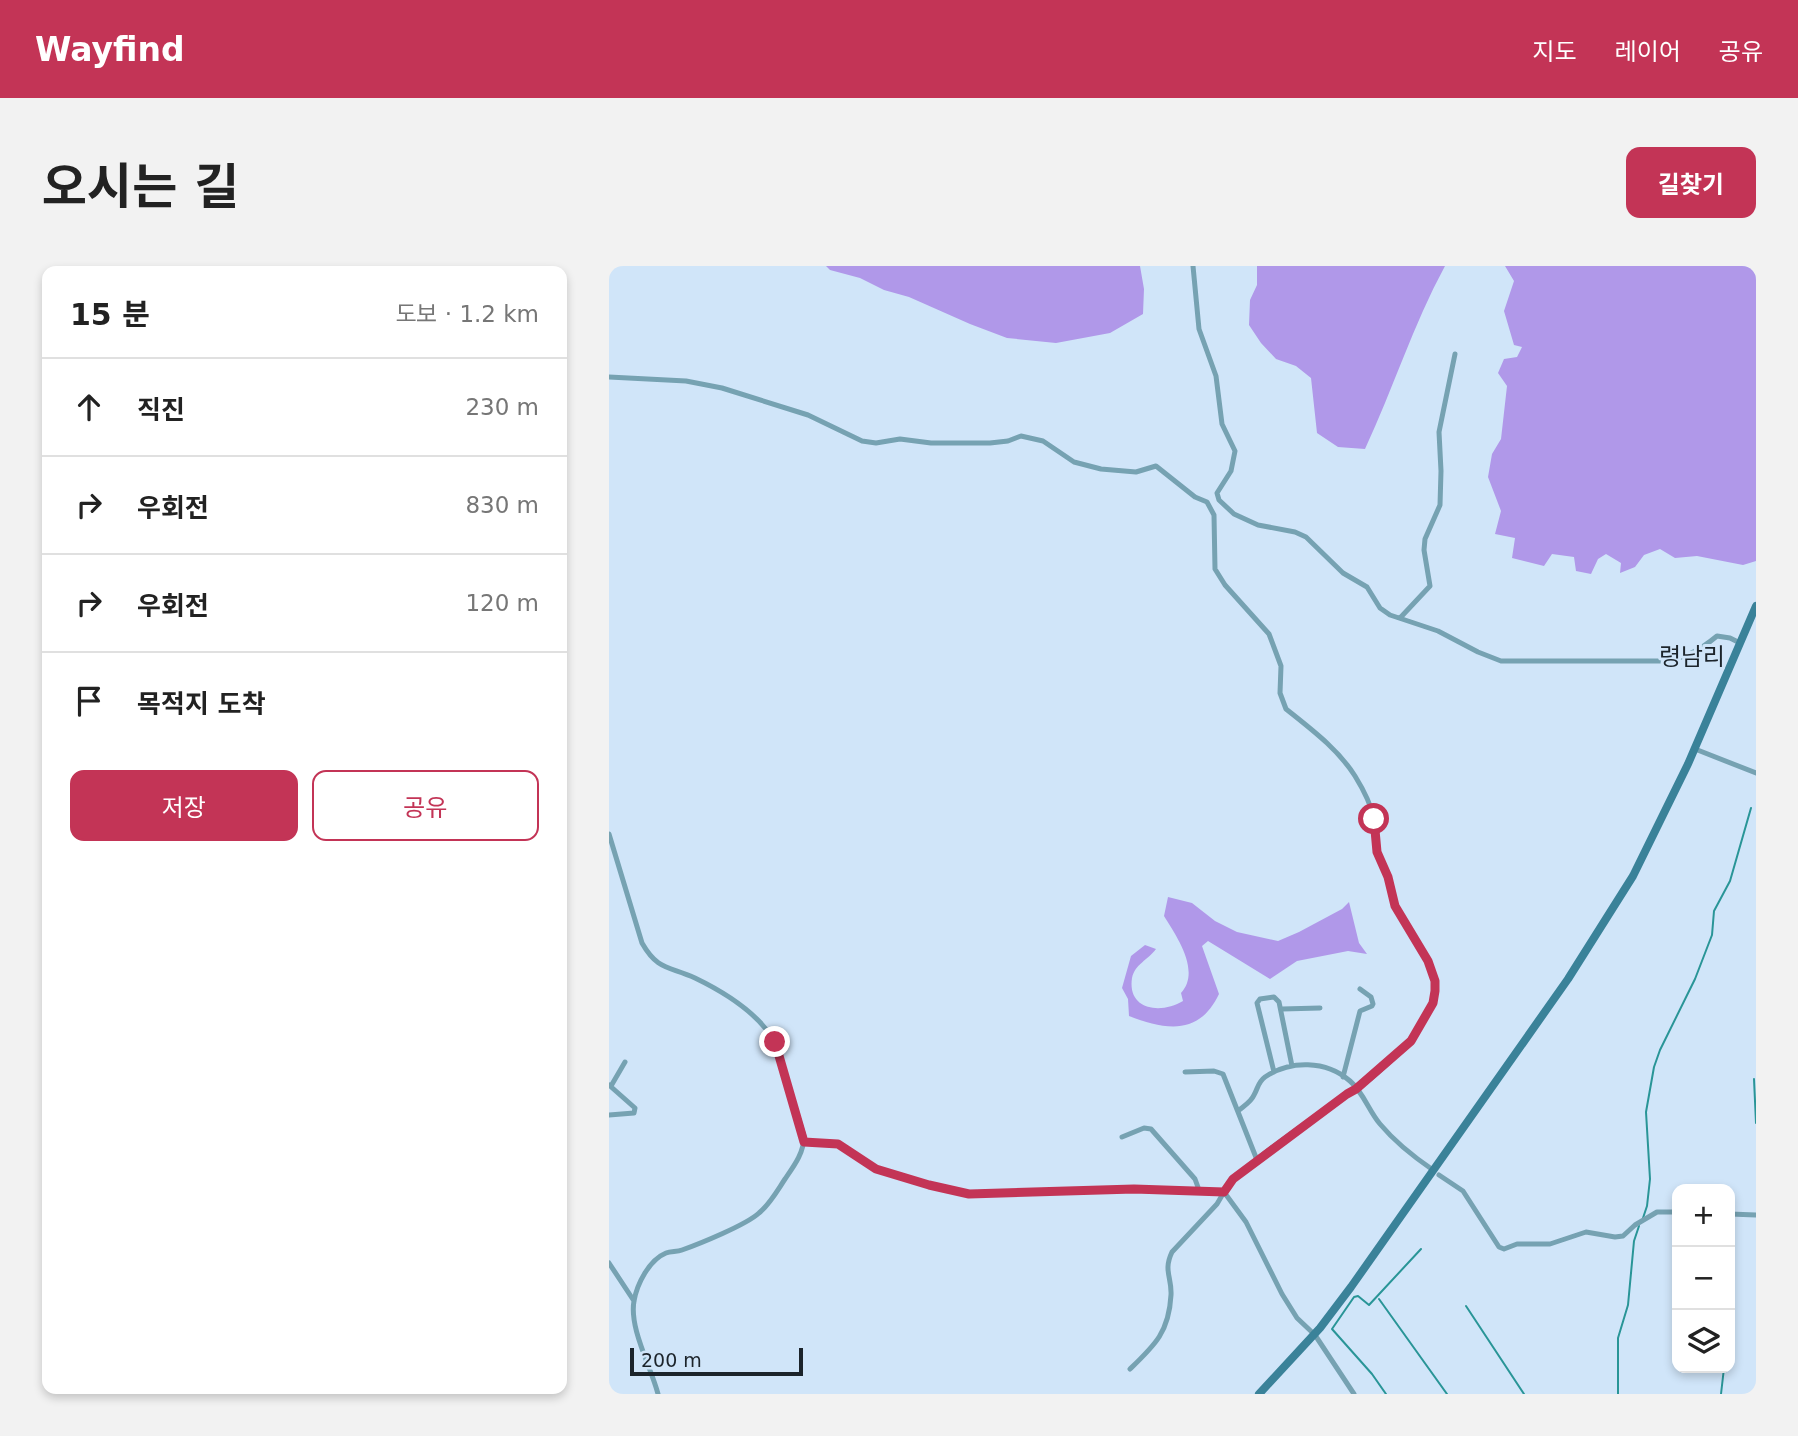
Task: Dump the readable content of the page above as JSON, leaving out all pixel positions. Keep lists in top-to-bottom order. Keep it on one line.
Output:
{"districts":["령남리"],"scale_bar":"200 m","page":{"header":"Wayfind","nav":["지도","레이어","공유"],"title":"오시는 길","buttons":["길찾기",["저장","공유"]],"heading":["15 분","도보 · 1.2 km"],"list":[["직진","230 m"],["우회전","830 m"],["우회전","120 m"],"목적지 도착"],"map_buttons":["+","−"],"scale":"200 m"}}
